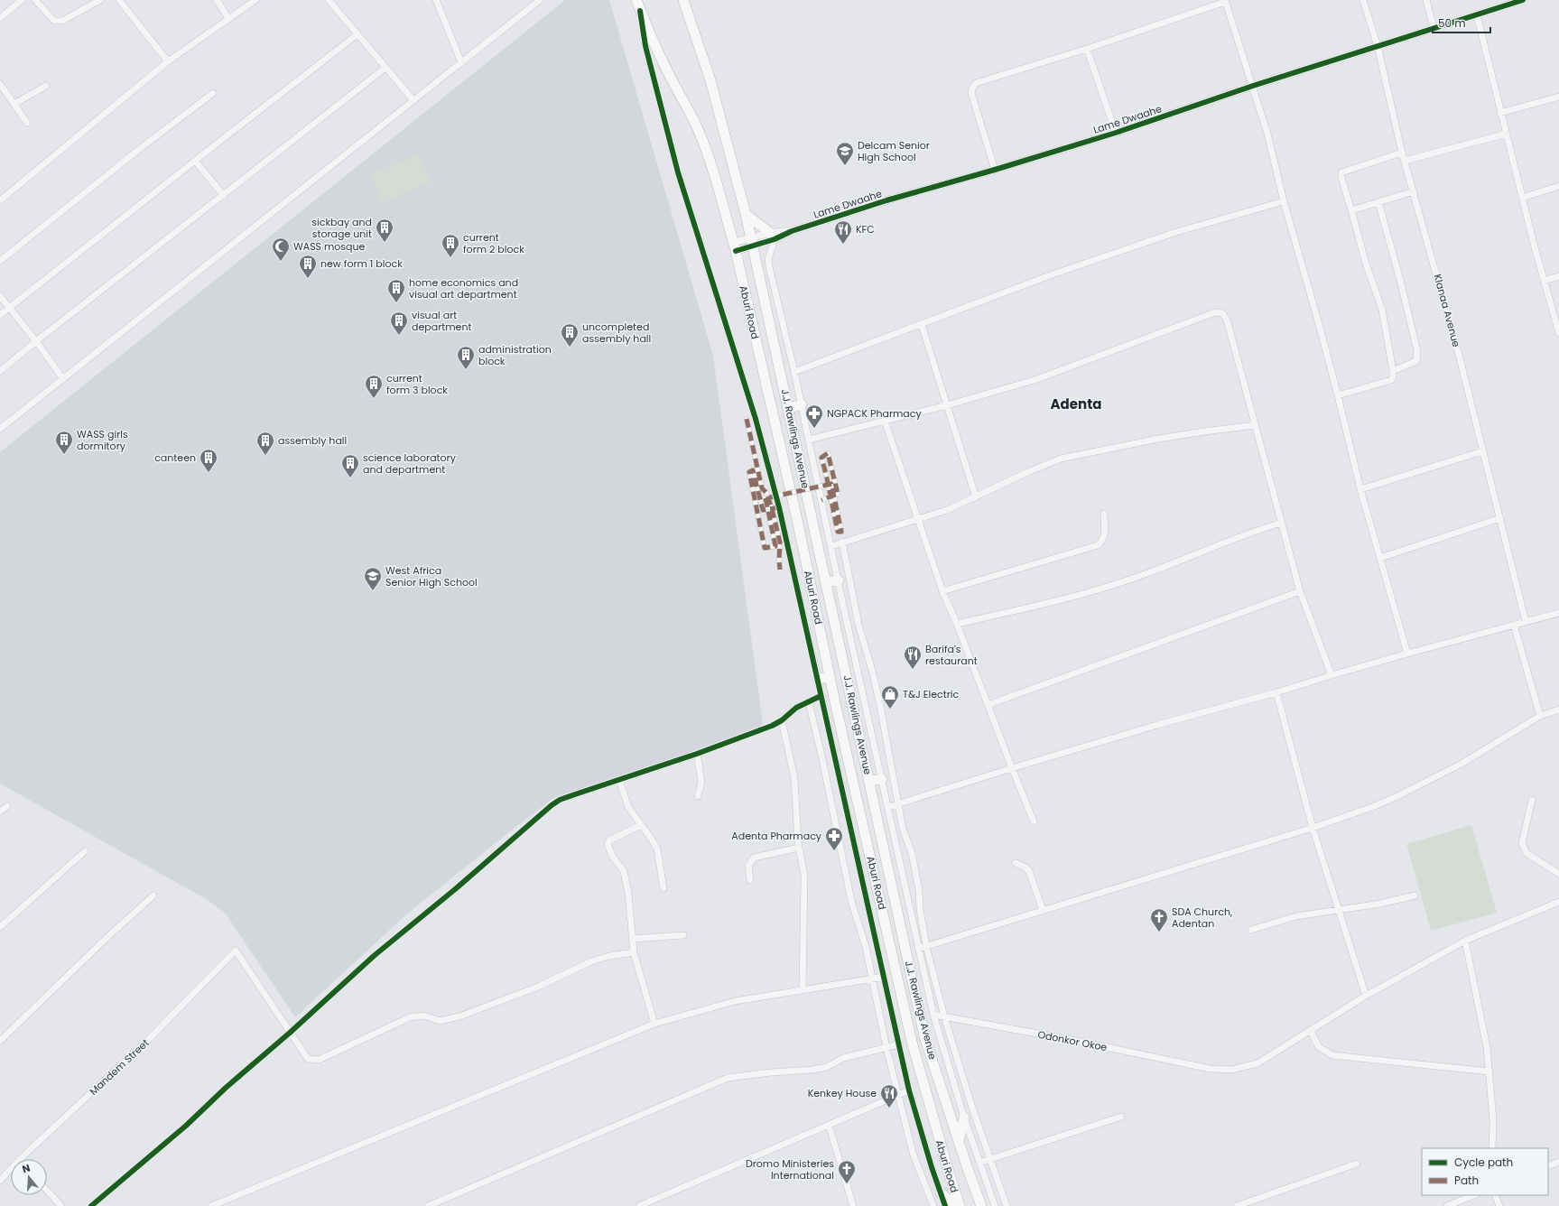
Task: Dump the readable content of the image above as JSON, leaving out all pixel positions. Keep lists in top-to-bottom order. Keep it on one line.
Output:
{"streets":{"highway":["Aburi Road","J.J. Rawlings Avenue"],"street":["Lame Dwaahe","Klanaa Avenue","Odonkor Okoe","Mandem Street"]},"crossings":[["Lame Dwaahe","Klanaa Avenue"],["Lame Dwaahe","Aburi Road"],["Lame Dwaahe","J.J. Rawlings Avenue"]],"districts":["Adenta"],"places":{"school or university":["Delcam Senior High School","West Africa Senior High School"],"building":["sickbay and storage unit","current form 2 block","new form 1 block","home economics and visual art department","visual art department","uncompleted assembly hall","administration block","current form 3 block","WASS girls dormitory","assembly hall","canteen","science laboratory and department"],"restaurant":["KFC","Barifa's restaurant","Kenkey House"],"mosque":["WASS mosque"],"pharmacy":["NGPACK Pharmacy","Adenta Pharmacy"],"shop":["T&J Electric"],"church":["SDA Church, Adentan","Dromo Ministeries International"]},"legend":["Cycle path","Path"],"scale_bar":"50 m","north":"top"}
